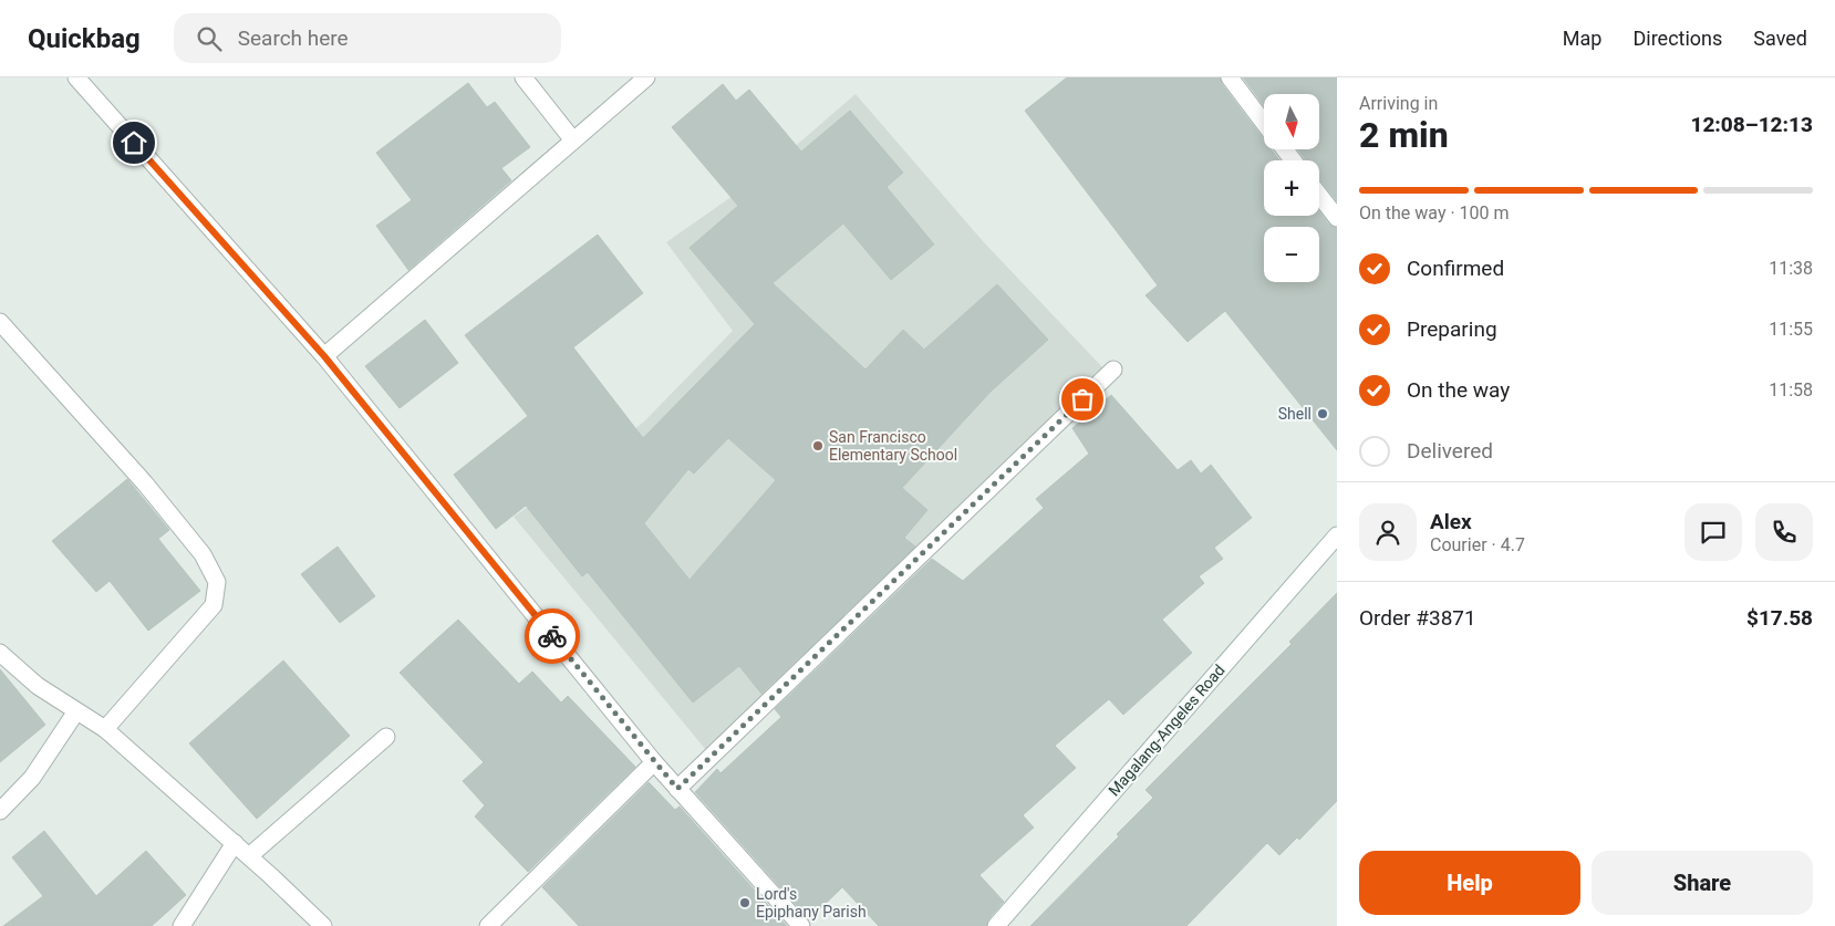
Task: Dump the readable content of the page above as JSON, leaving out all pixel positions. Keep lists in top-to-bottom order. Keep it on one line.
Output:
{"streets":{"street":["Magalang-Angeles Road"]},"places":["Shell","San Francisco Elementary School","Lord's Epiphany Parish"],"north":"bottom","page":{"header":"Quickbag","search":"Search here","nav":["Map","Directions","Saved"],"heading":["2 min","Arriving in","12:08–12:13"],"panel":["Alex","Courier · 4.7","Order #3871","$17.58"],"map_buttons":["+","−"],"bar":"On the way · 100 m","list":[["Confirmed","11:38"],["Preparing","11:55"],["On the way","11:58"],"Delivered"],"buttons":["Help","Share"]}}
